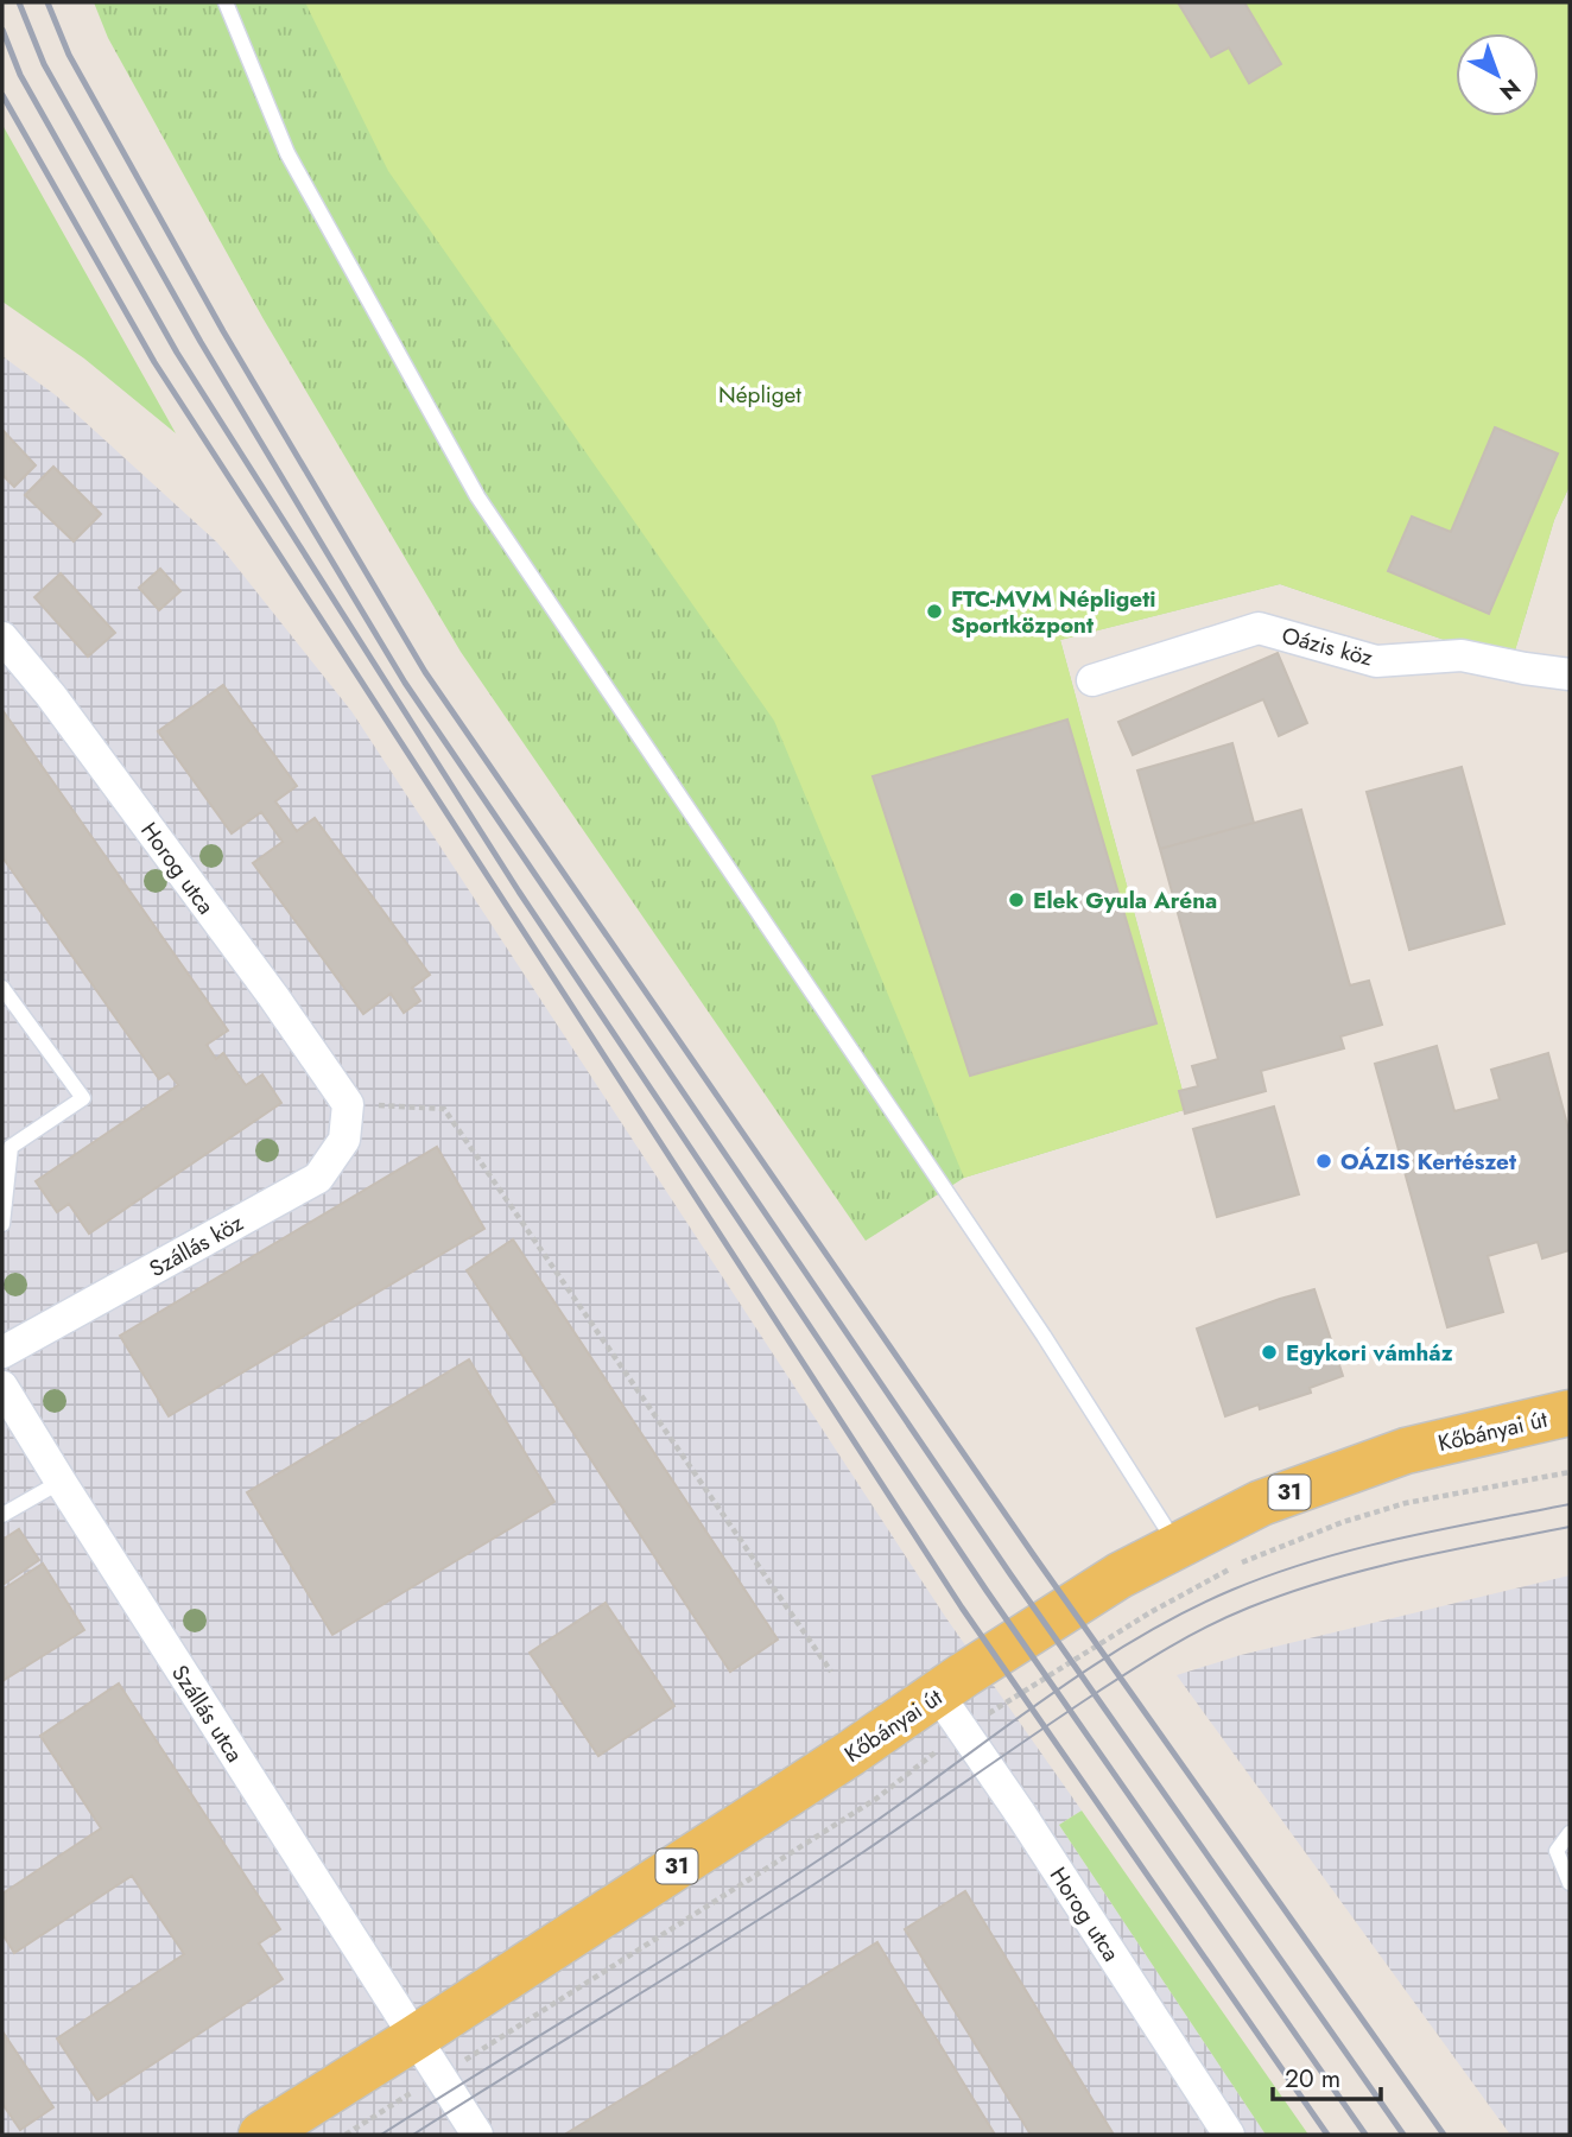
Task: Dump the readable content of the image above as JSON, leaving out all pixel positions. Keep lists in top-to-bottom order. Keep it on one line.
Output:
{"streets":{"main road":["Kőbányai út","31"],"street":["Oázis köz","Horog utca","Szállás köz","Szállás utca"]},"crossings":[["Horog utca","Szállás köz"],["Horog utca","Kőbányai út"],["Kőbányai út","Szállás utca"]],"parks":["Népliget"],"places":["FTC-MVM Népligeti Sportközpont","Elek Gyula Aréna","OÁZIS Kertészet","Egykori vámház"],"scale_bar":"20 m","north":"bottom right"}
